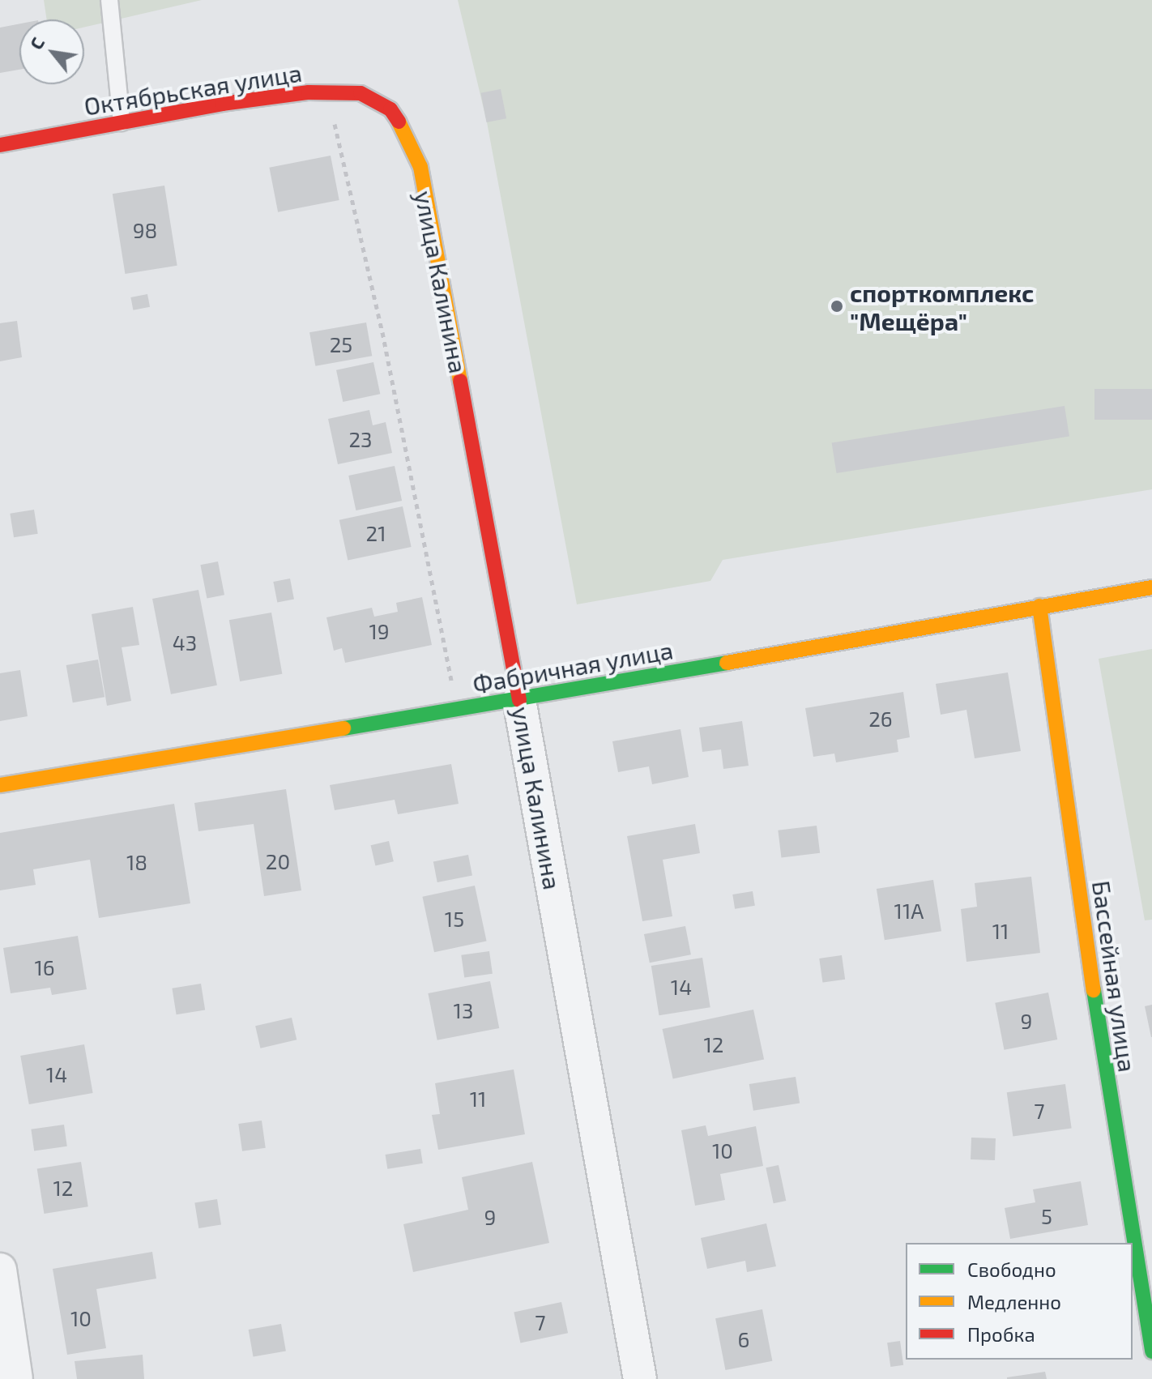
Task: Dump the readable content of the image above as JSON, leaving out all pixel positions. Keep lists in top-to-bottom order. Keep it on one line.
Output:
{"streets":{"street":["Октябрьская улица","улица Калинина","Фабричная улица","Бассейная улица"]},"crossings":[["Октябрьская улица","улица Калинина"],["улица Калинина","Фабричная улица"],["Фабричная улица","Бассейная улица"]],"places":["спорткомплекс \"Мещёра\""],"house_numbers":["98","25","23","21","19","43","26","20","18","11А","15","11","16","14","13","9","12","14","11","7","10","12","5","9","10","7","6"],"legend":["Свободно","Медленно","Пробка"],"north":"top left"}
